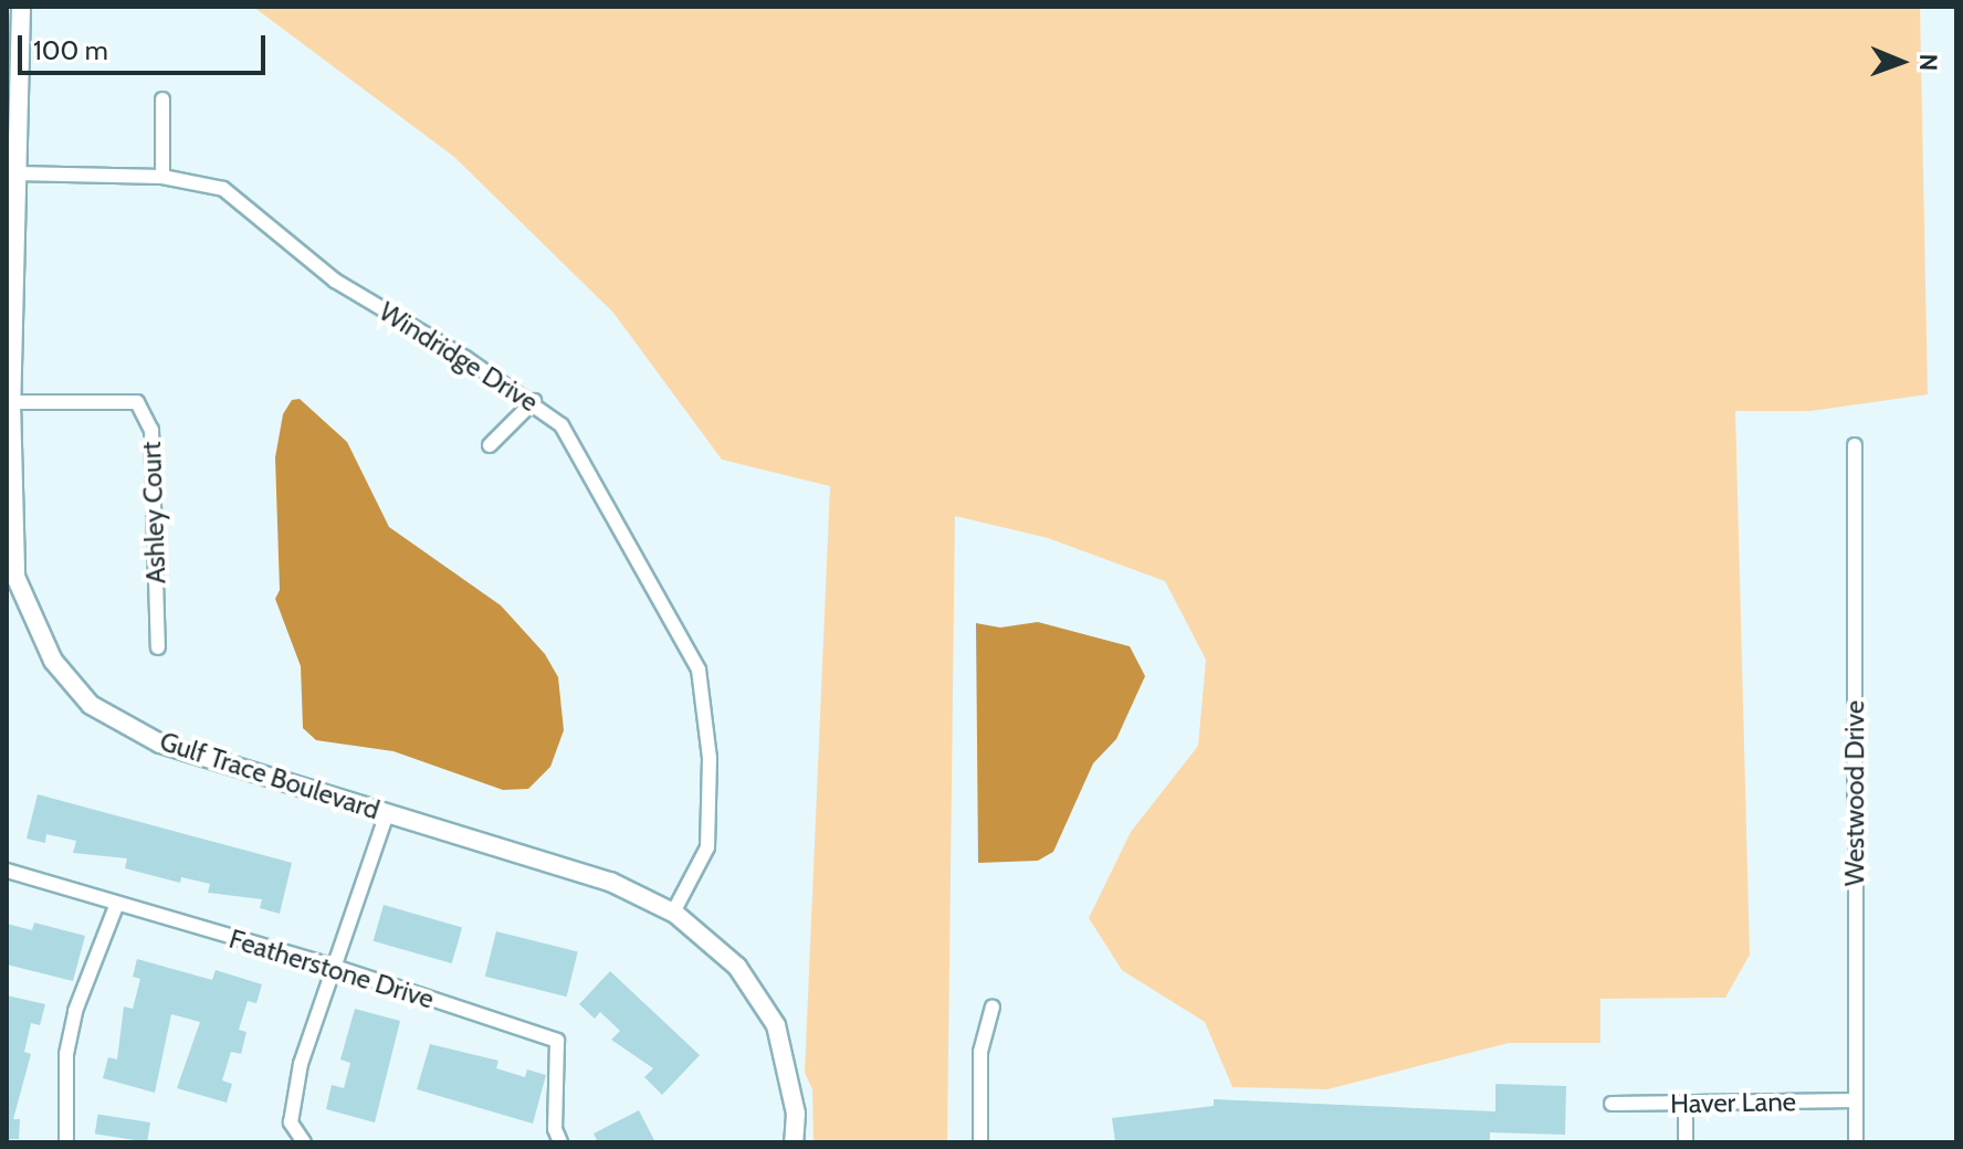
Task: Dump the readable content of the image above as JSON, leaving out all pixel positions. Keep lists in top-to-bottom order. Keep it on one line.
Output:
{"streets":{"street":["Windridge Drive","Ashley Court","Gulf Trace Boulevard","Westwood Drive","Featherstone Drive","Haver Lane"]},"crossings":[["Windridge Drive","Gulf Trace Boulevard"],["Ashley Court","Gulf Trace Boulevard"],["Westwood Drive","Haver Lane"]],"scale_bar":"100 m","north":"right"}
